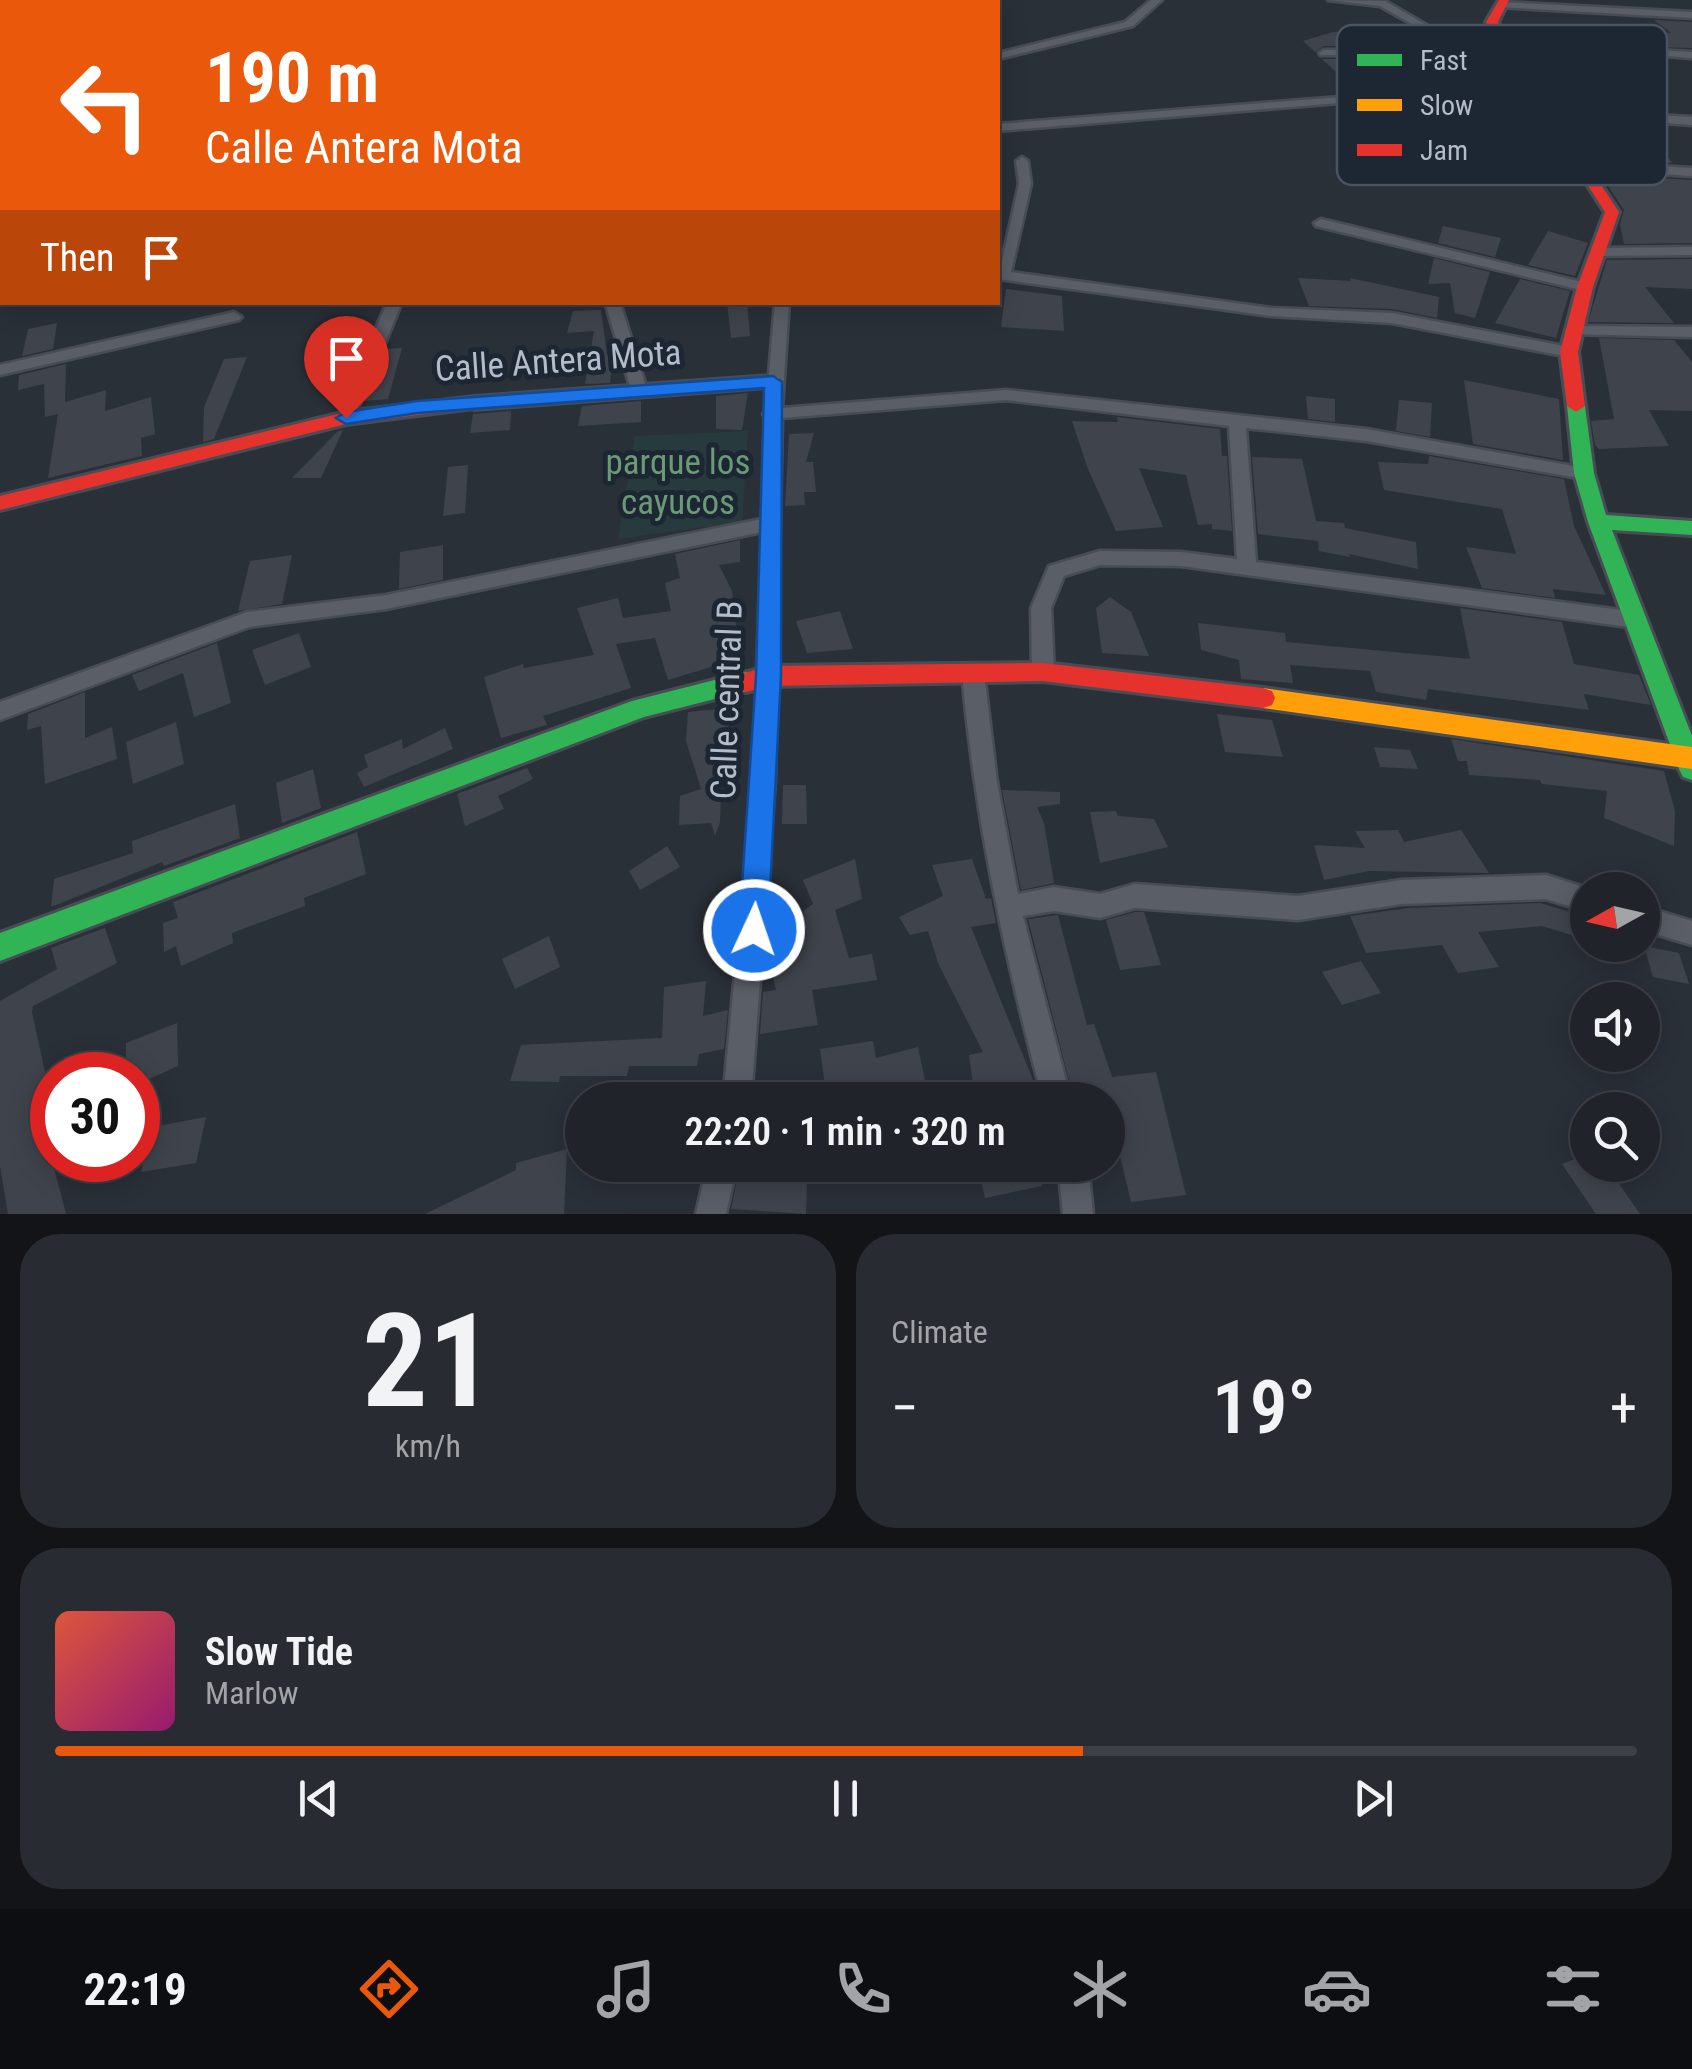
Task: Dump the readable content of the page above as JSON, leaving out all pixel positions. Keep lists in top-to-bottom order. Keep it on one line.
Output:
{"streets":{"street":["Calle Antera Mota","Calle central B"]},"crossings":[["Calle Antera Mota","Calle central B"]],"parks":["parque los cayucos"],"legend":["Fast","Slow","Jam"],"north":"left","page":{"turn":["190 m","Calle Antera Mota"],"then":"Then","limit":"30","trip":"22:20 · 1 min · 320 m","tile":[["21","km/h"],"Climate"],"heat":["−","19°","+"],"song":["Slow Tide","Marlow"],"tabs":"22:19"}}
